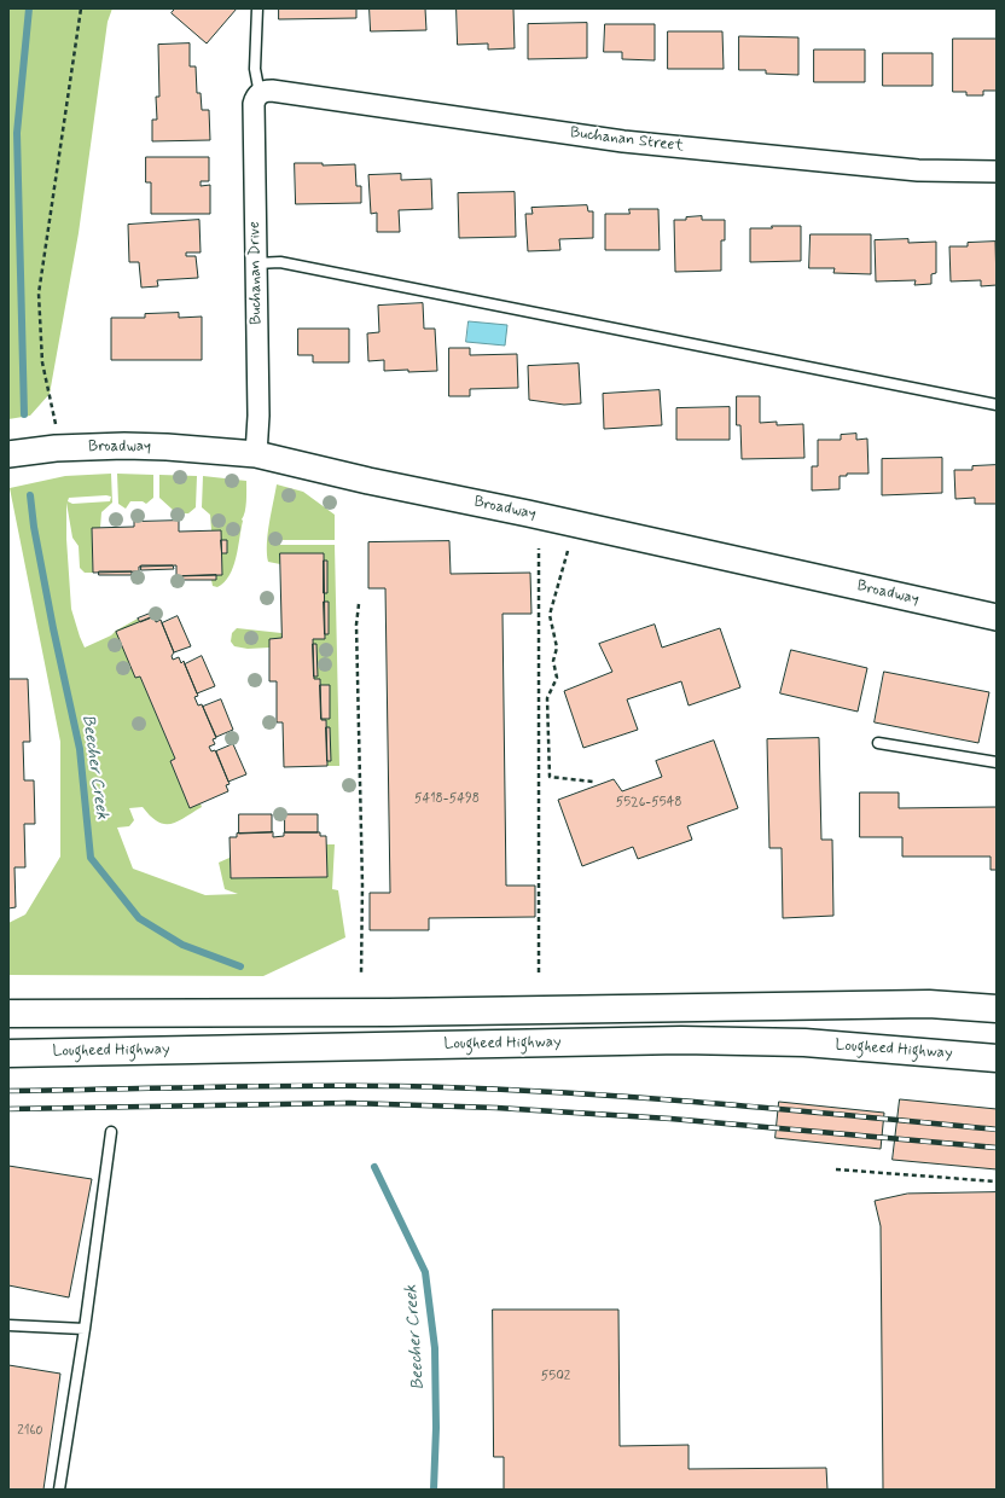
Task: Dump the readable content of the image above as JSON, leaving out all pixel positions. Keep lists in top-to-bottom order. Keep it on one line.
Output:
{"streets":{"main road":["Lougheed Highway"],"street":["Buchanan Street","Buchanan Drive","Broadway"]},"crossings":[["Buchanan Street","Buchanan Drive"],["Buchanan Drive","Broadway"]],"water":["Beecher Creek"],"house_numbers":["5418-5498","5526-5548","5502","2160"]}
